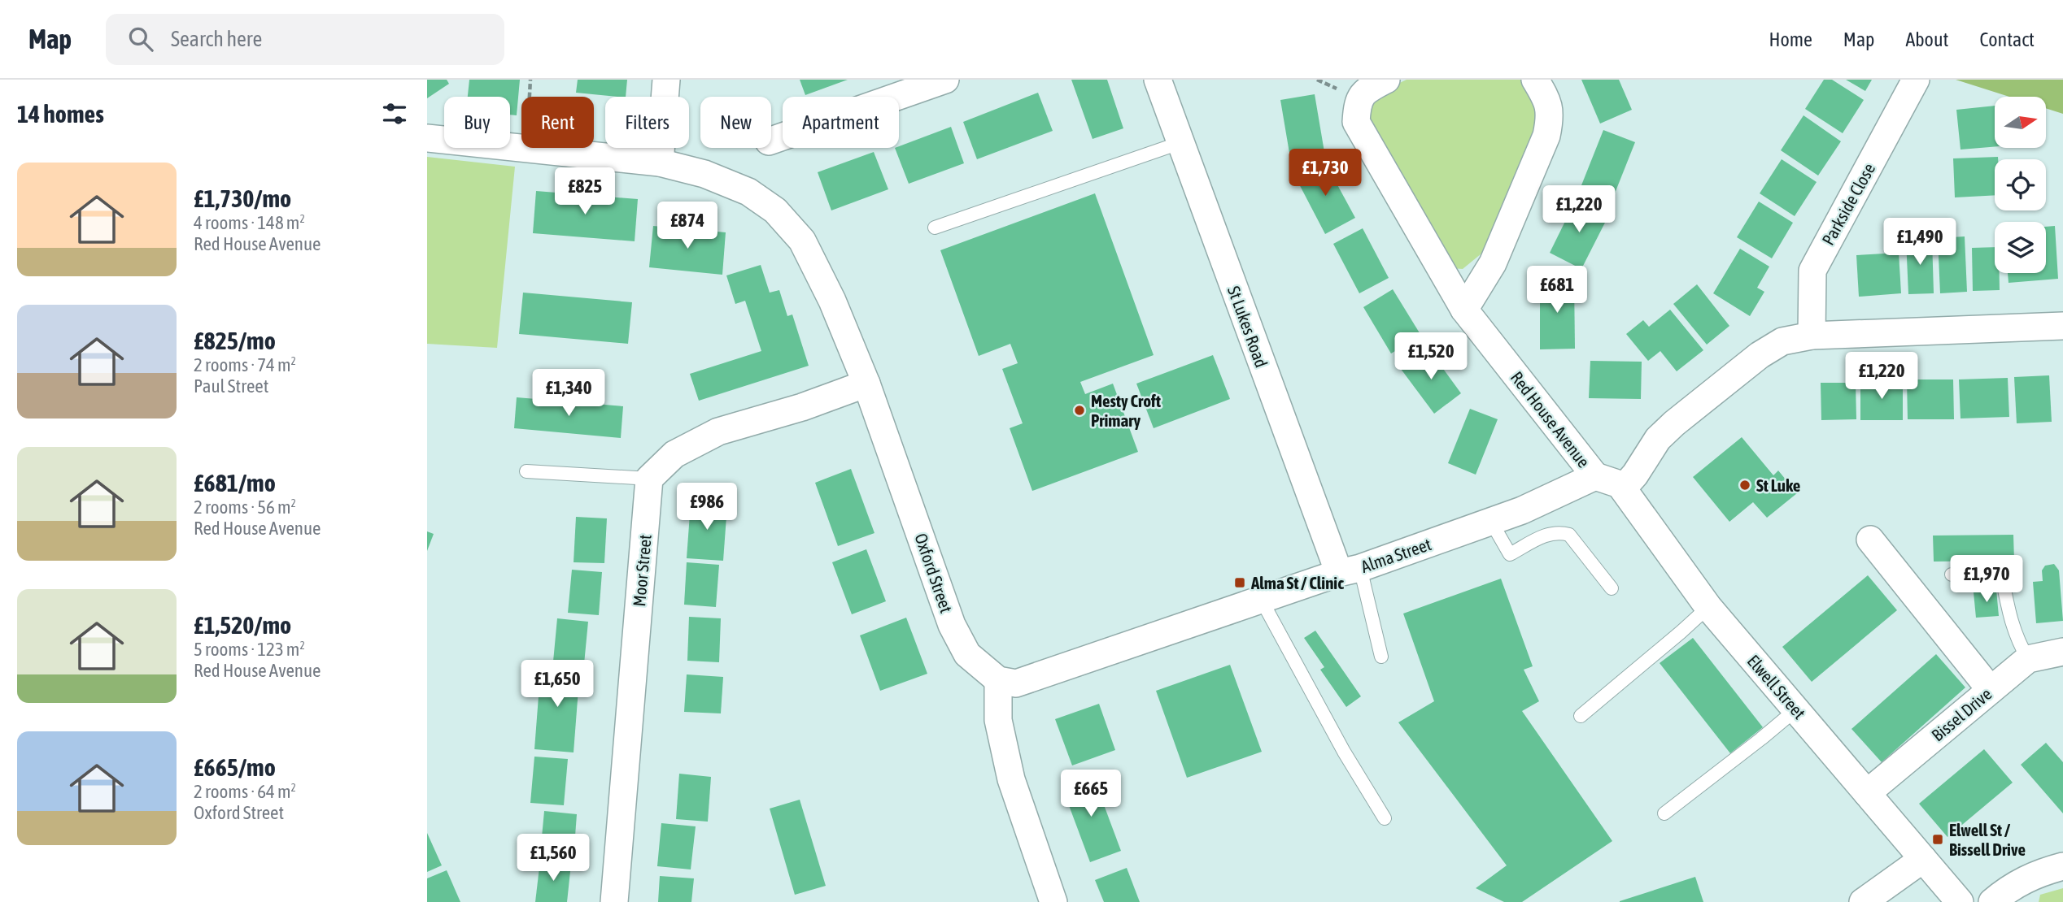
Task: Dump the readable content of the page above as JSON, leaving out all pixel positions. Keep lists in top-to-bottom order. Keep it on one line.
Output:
{"streets":{"street":["Parkside Close","St Lukes Road","Red House Avenue","Alma Street","Moor Street","Oxford Street","Elwell Street","Bissel Drive"]},"crossings":[["St Lukes Road","Alma Street"],["Red House Avenue","Alma Street"],["Red House Avenue","Elwell Street"],["Alma Street","Oxford Street"],["Alma Street","Elwell Street"],["Elwell Street","Bissel Drive"]],"places":{"other":["Mesty Croft Primary","St Luke"],"transit":["Alma St / Clinic","Elwell St / Bissell Drive"]},"north":"right","page":{"header":"Map","search":"Search here","nav":["Home","Map","About","Contact"],"heading":"14 homes","chip":["Buy","Rent","Filters","New","Apartment"],"list":[{"name":"£1,730/mo","note":"4 rooms · 148 m² · Red House Avenue"},{"name":"£825/mo","note":"2 rooms · 74 m² · Paul Street"},{"name":"£681/mo","note":"2 rooms · 56 m² · Red House Avenue"},{"name":"£1,520/mo","note":"5 rooms · 123 m² · Red House Avenue"},{"name":"£665/mo","note":"2 rooms · 64 m² · Oxford Street"}],"price":["£1,730","£825","£1,220","£874","£1,490","£681","£1,520","£1,220","£1,340","£986","£1,970","£1,650","£665","£1,560"]}}
